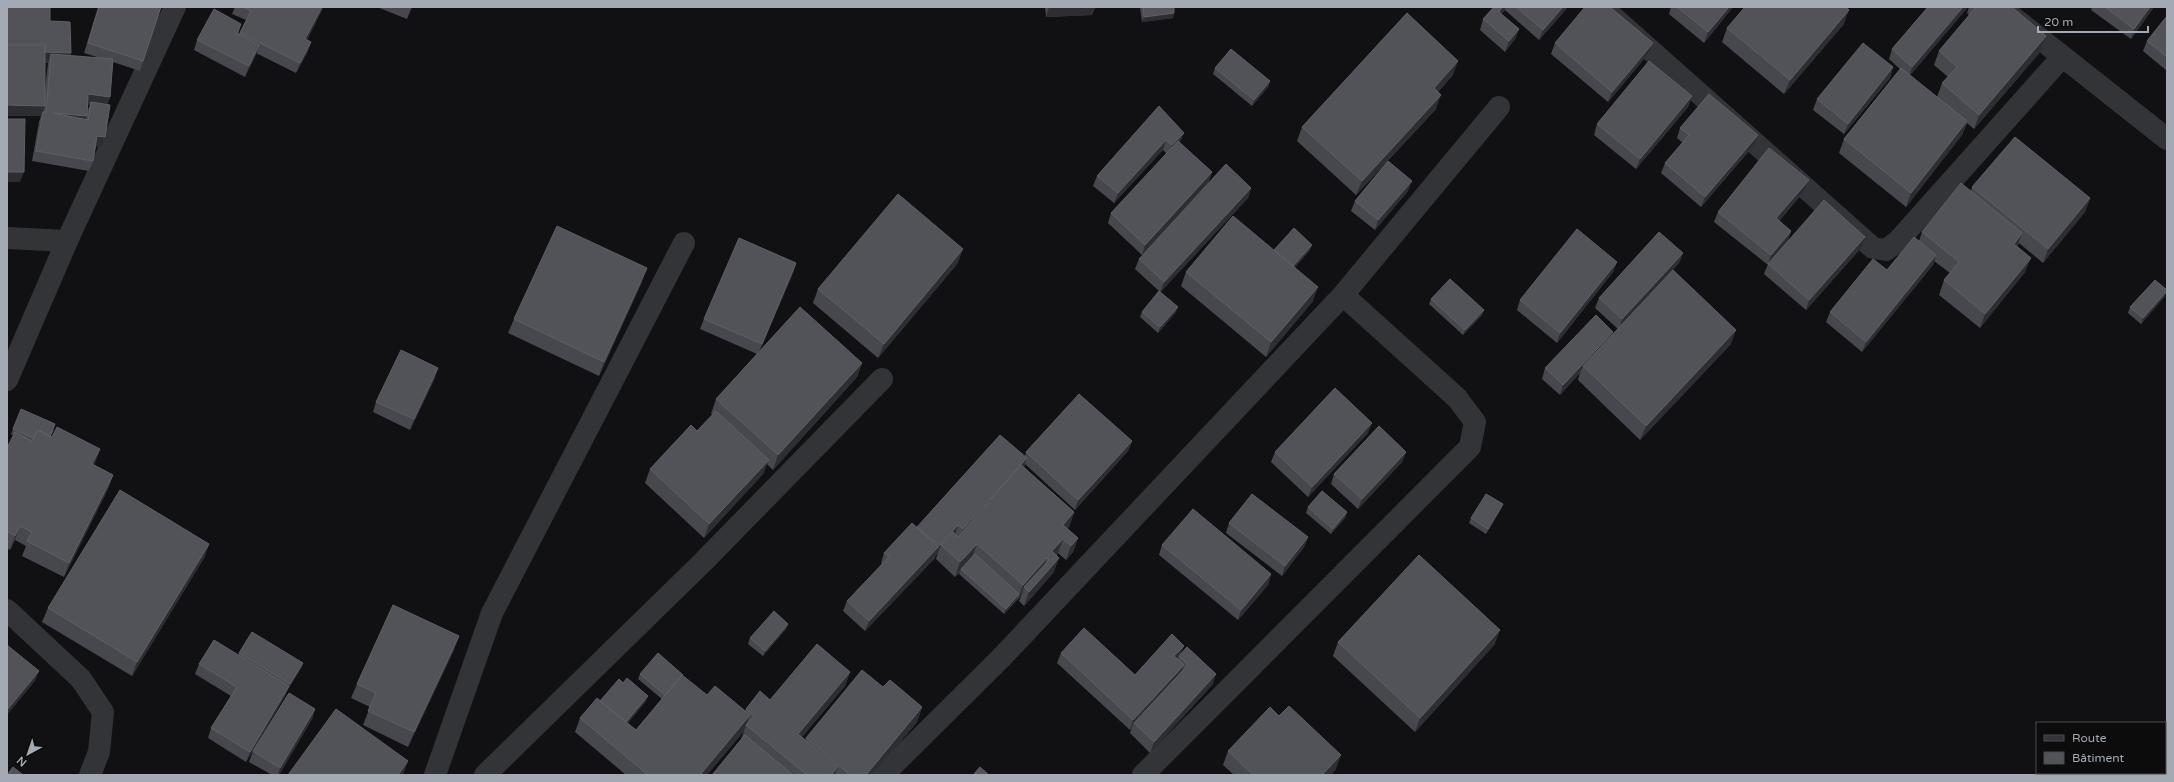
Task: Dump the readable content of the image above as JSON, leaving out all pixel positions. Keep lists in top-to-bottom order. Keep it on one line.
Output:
{"legend":["Route","Bâtiment"],"scale_bar":"20 m","north":"bottom left"}
